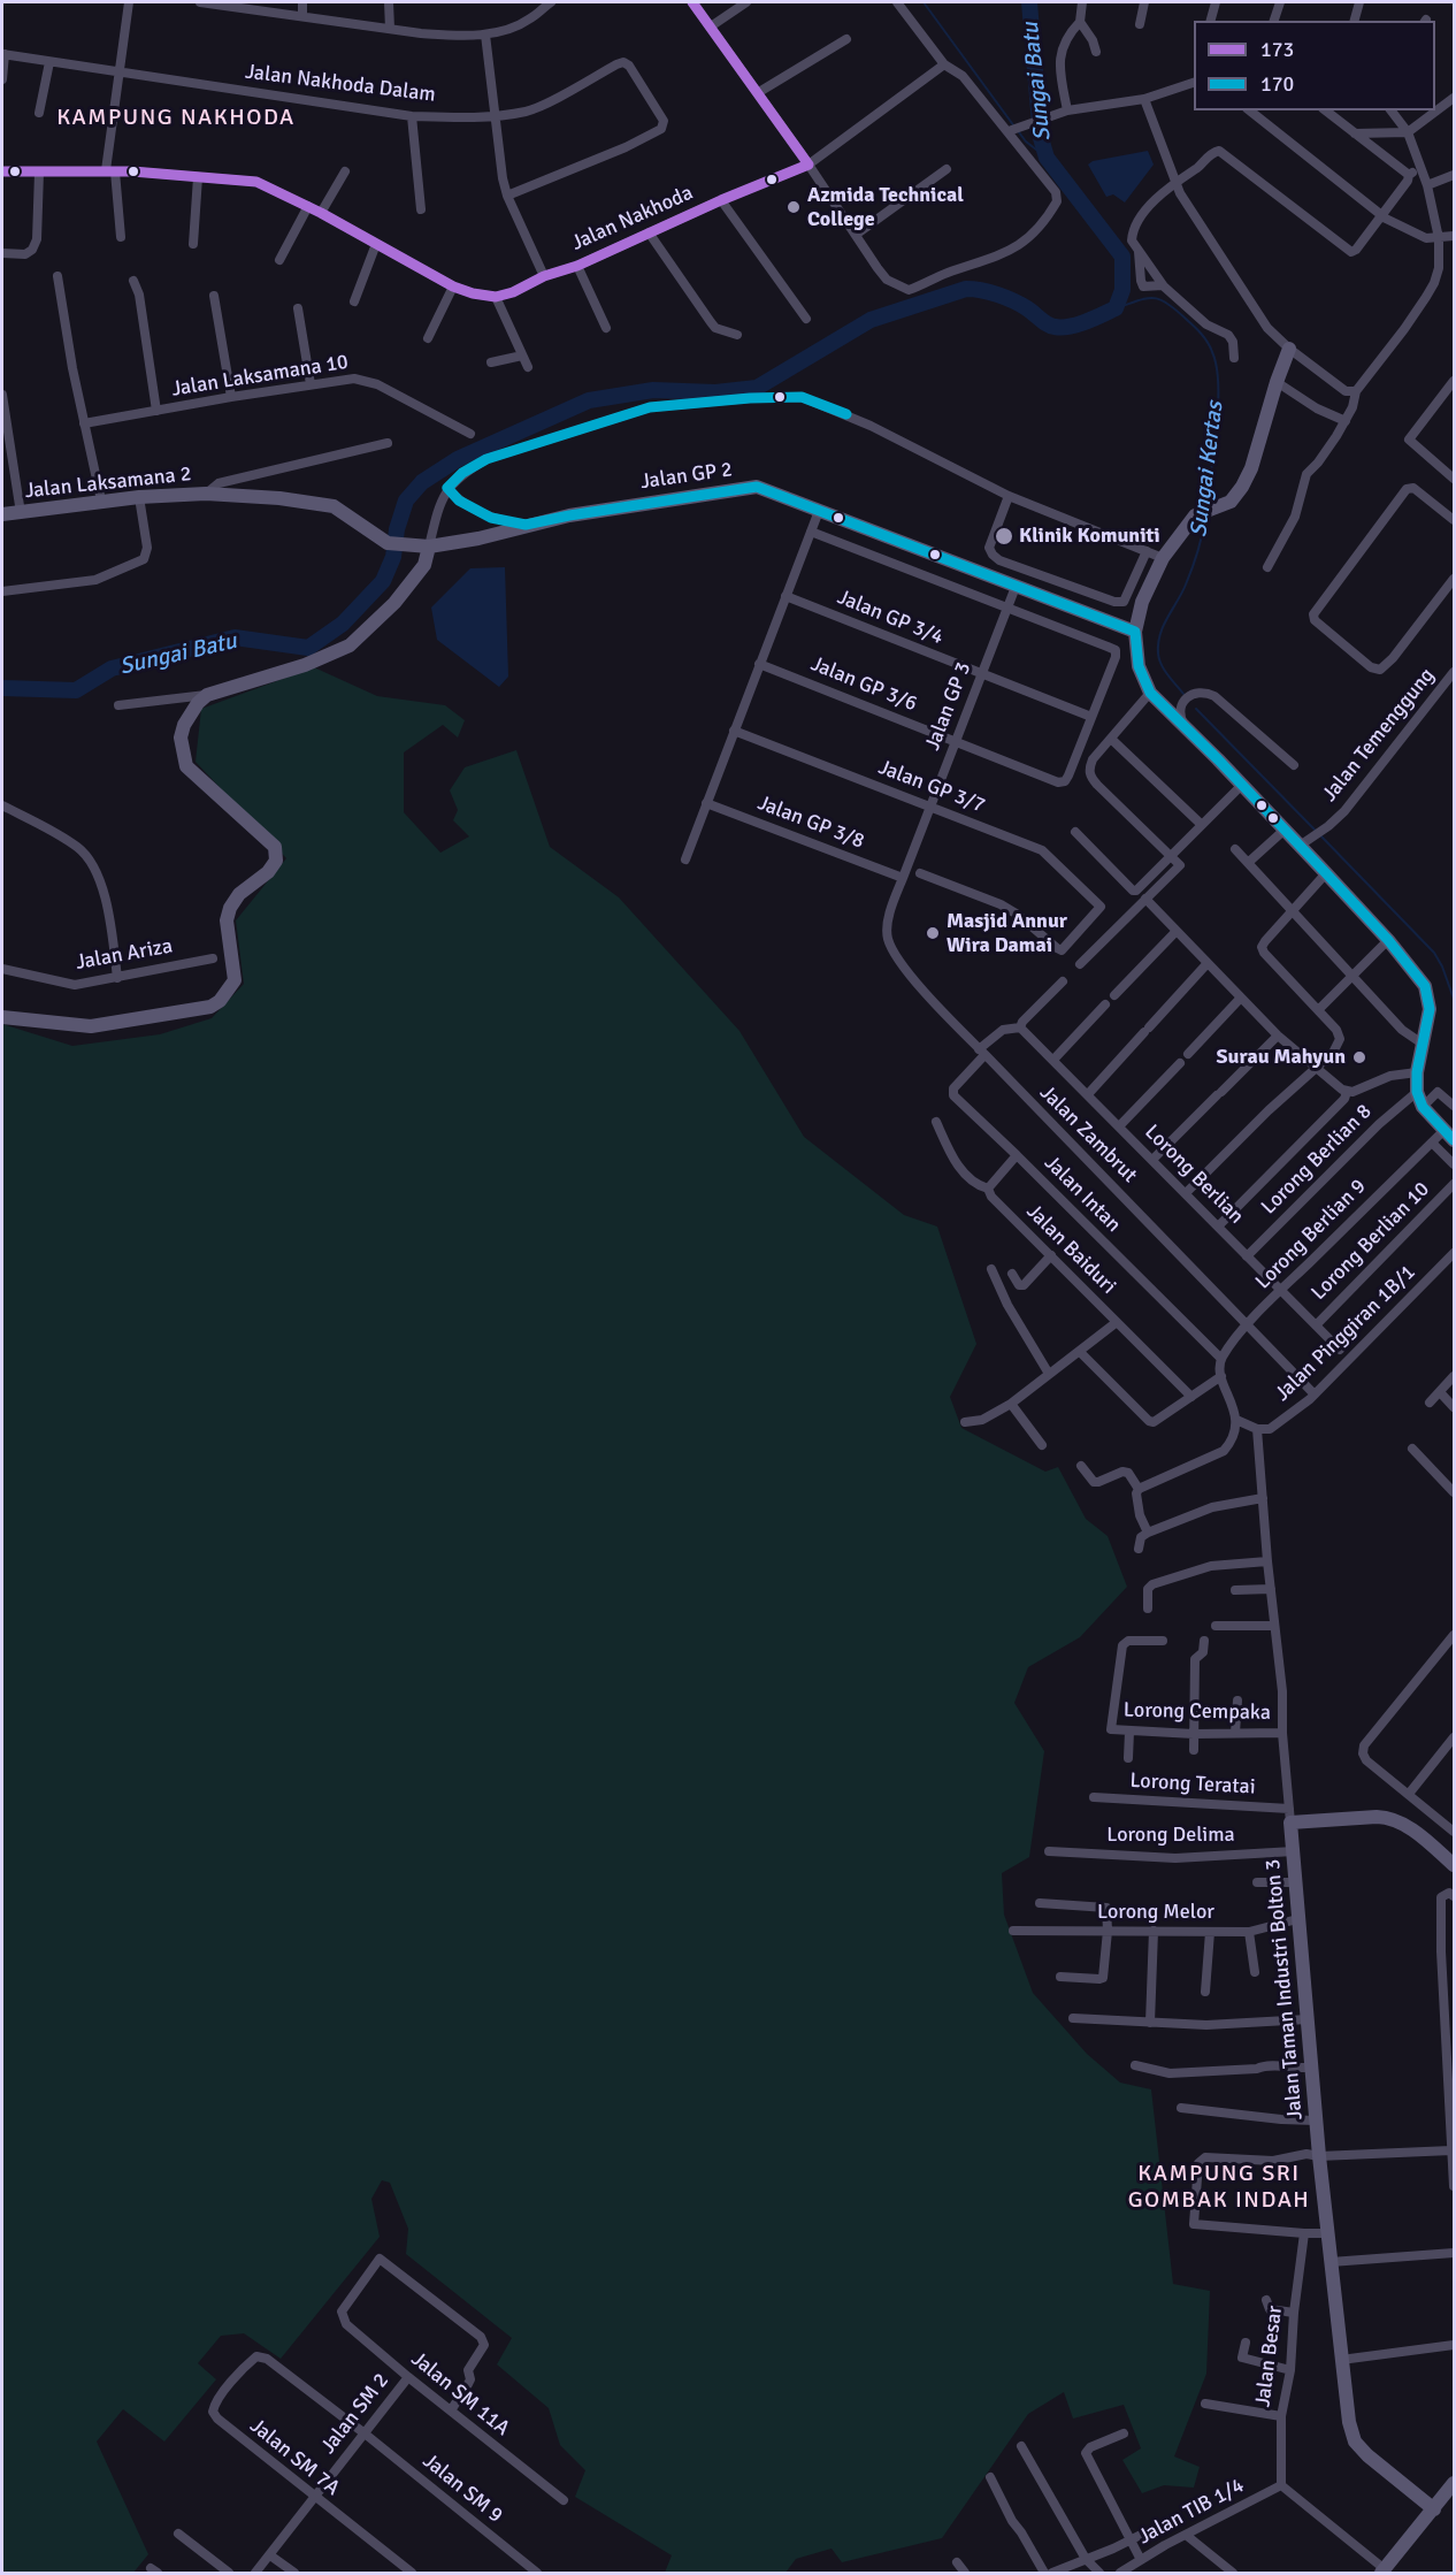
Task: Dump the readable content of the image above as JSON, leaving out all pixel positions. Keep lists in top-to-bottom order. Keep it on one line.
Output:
{"streets":{"street":["Jalan Nakhoda Dalam","Jalan Nakhoda","Jalan Laksamana 10","Jalan GP 2","Jalan Laksamana 2","Jalan GP 3/4","Jalan GP 3/6","Jalan GP 3","Jalan Temenggung","Jalan GP 3/7","Jalan GP 3/8","Jalan Ariza","Jalan Zambrut","Lorong Berlian 8","Lorong Berlian","Jalan Intan","Lorong Berlian 9","Lorong Berlian 10","Jalan Baiduri","Jalan Pinggiran 1B/1","Lorong Cempaka","Lorong Teratai","Lorong Delima","Lorong Melor","Jalan Taman Industri Bolton 3","Jalan Besar","Jalan SM 11A","Jalan SM 2","Jalan SM 7A","Jalan SM 9","Jalan TIB 1/4"]},"crossings":[["Jalan GP 2","Jalan Laksamana 2"],["Jalan GP 2","Jalan GP 3"],["Jalan GP 3/4","Jalan GP 3/6"],["Jalan GP 3/4","Jalan GP 3"],["Jalan GP 3/6","Jalan GP 3"],["Jalan GP 3","Jalan GP 3/7"],["Jalan GP 3","Jalan GP 3/8"],["Jalan GP 3","Jalan Zambrut"],["Jalan GP 3/8","Jalan Zambrut"],["Jalan Zambrut","Jalan Intan"],["Jalan Zambrut","Lorong Berlian 9"],["Jalan Zambrut","Jalan Pinggiran 1B/1"],["Lorong Berlian 8","Lorong Berlian"],["Lorong Berlian","Lorong Berlian 9"],["Lorong Berlian","Lorong Berlian 10"],["Jalan Intan","Lorong Berlian 9"],["Jalan Pinggiran 1B/1","Jalan Taman Industri Bolton 3"],["Lorong Cempaka","Jalan Taman Industri Bolton 3"],["Lorong Teratai","Jalan Taman Industri Bolton 3"],["Lorong Delima","Jalan Taman Industri Bolton 3"],["Lorong Melor","Jalan Taman Industri Bolton 3"],["Jalan Besar","Jalan TIB 1/4"],["Jalan SM 11A","Jalan SM 2"],["Jalan SM 2","Jalan SM 7A"],["Jalan SM 2","Jalan SM 9"],["Jalan SM 7A","Jalan SM 9"]],"districts":["KAMPUNG NAKHODA","KAMPUNG SRI GOMBAK INDAH"],"water":["Sungai Batu","Sungai Kertas"],"places":["Azmida Technical College","Klinik Komuniti","Masjid Annur Wira Damai","Surau Mahyun"],"lines":["transit line 173","transit line 170"],"legend":["173","170"]}
